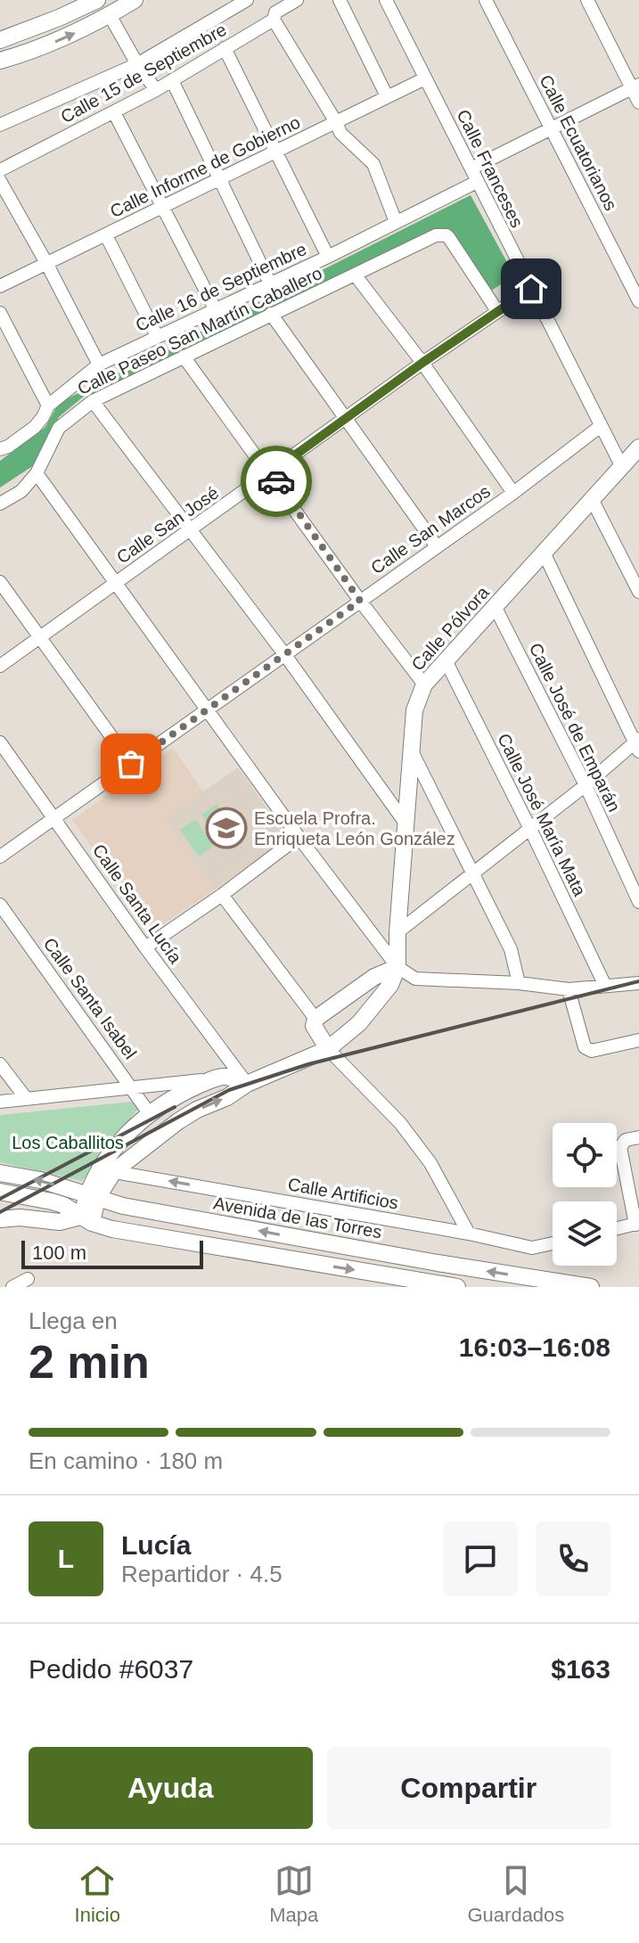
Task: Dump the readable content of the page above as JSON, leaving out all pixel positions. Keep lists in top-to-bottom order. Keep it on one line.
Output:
{"streets":{"street":["Calle 15 de Septiembre","Calle Ecuatorianos","Calle Informe de Gobierno","Calle Franceses","Calle 16 de Septiembre","Calle Paseo San Martín Caballero","Calle San José","Calle San Marcos","Calle Pólvora","Calle José de Emparán","Calle José María Mata","Calle Santa Lucía","Calle Santa Isabel","Calle Artificios","Avenida de las Torres"]},"crossings":[["Calle Informe de Gobierno","Calle Franceses"],["Calle Franceses","Calle 16 de Septiembre"],["Calle Franceses","Calle San José"],["Calle Franceses","Calle San Marcos"],["Calle Franceses","Calle Pólvora"],["Calle Paseo San Martín Caballero","Calle San José"],["Calle San Marcos","Calle Santa Lucía"],["Calle Pólvora","Calle José de Emparán"],["Calle Pólvora","Calle José María Mata"]],"parks":["Los Caballitos"],"places":{"school or university":["Escuela Profra. Enriqueta León González"]},"scale_bar":"100 m","page":{"scale":"100 m","heading":["2 min","Llega en","16:03–16:08"],"panel":["Lucía","Repartidor · 4.5","Pedido #6037","$163"],"bar":"En camino · 180 m","round":"L","buttons":["Ayuda","Compartir"],"tabs":["Inicio","Mapa","Guardados"]}}
